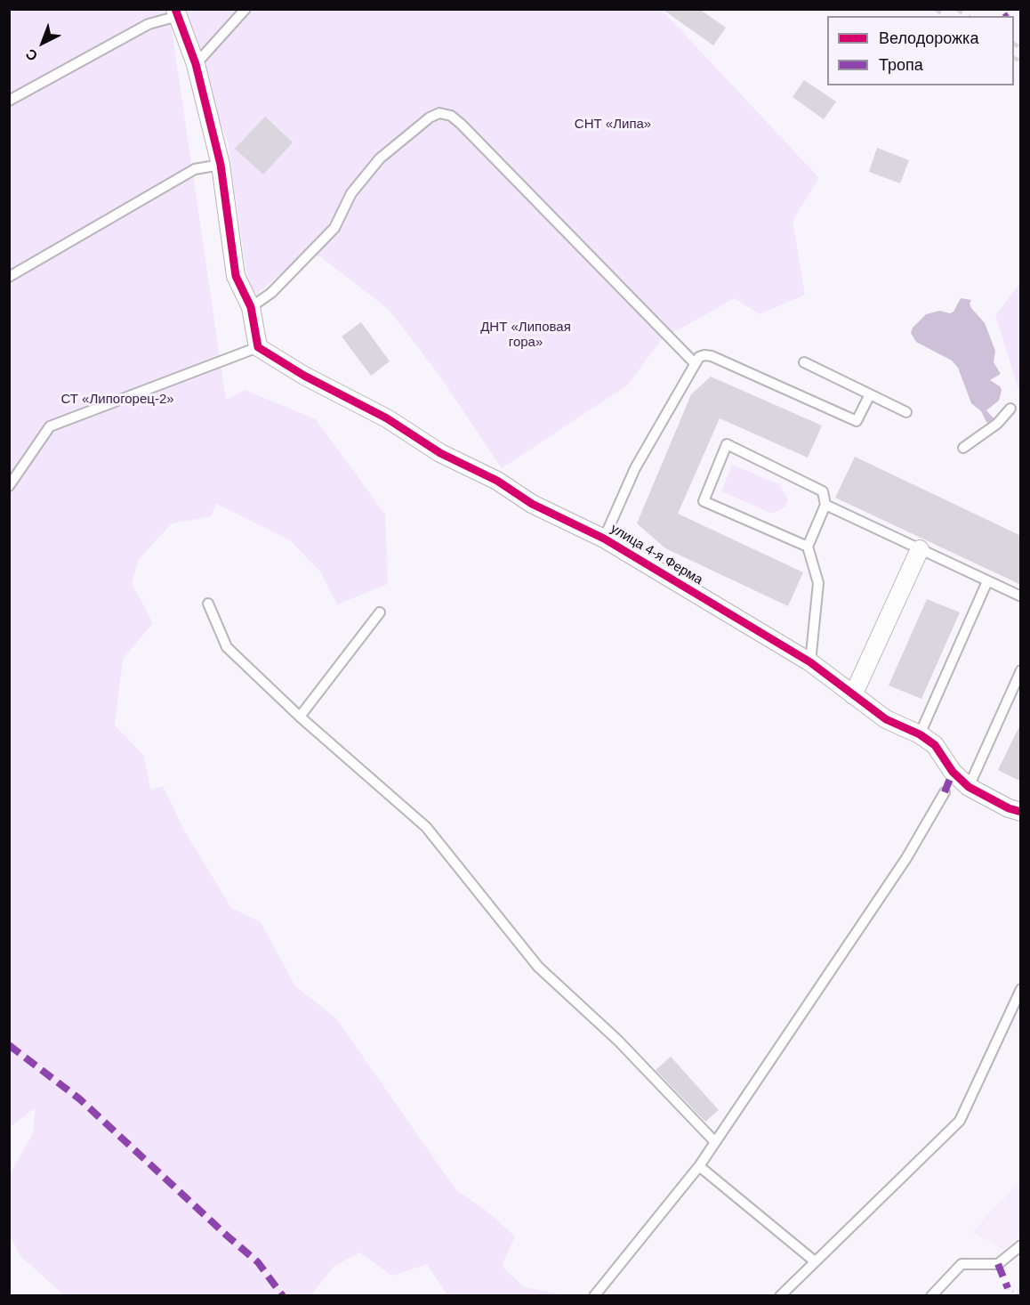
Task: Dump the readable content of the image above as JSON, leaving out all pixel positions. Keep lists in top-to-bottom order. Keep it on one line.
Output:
{"streets":{"street":["улица 4-я Ферма"]},"parks":["СНТ «Липа»","ДНТ «Липовая гора»","СТ «Липогорец-2»"],"legend":["Велодорожка","Тропа"],"north":"bottom left"}
